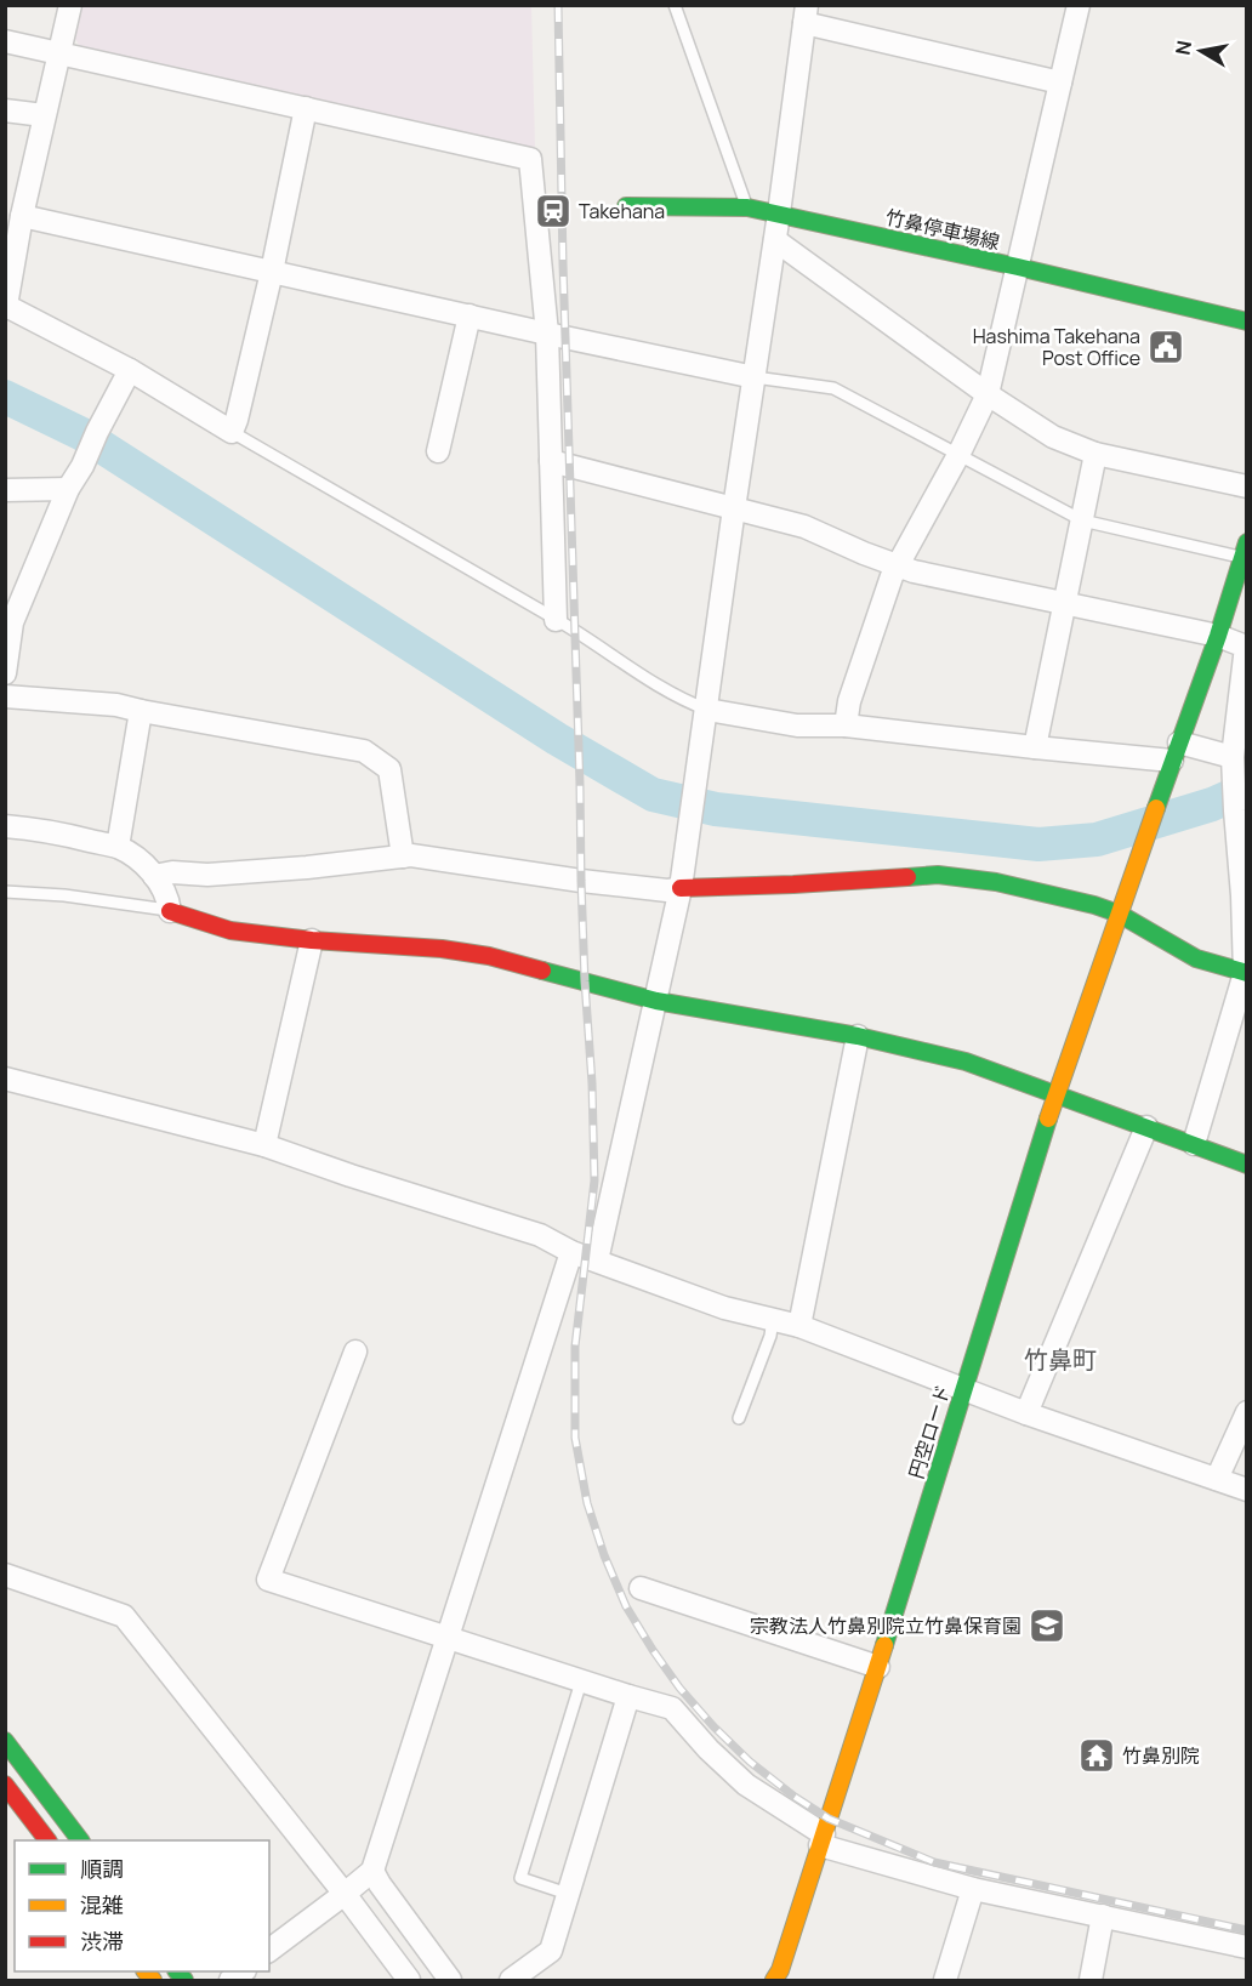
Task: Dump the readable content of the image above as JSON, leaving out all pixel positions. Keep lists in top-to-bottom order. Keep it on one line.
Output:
{"streets":{"street":["竹鼻停車場線","円空ロード"]},"districts":["竹鼻町"],"places":{"station":["Takehana"],"public building":["Hashima Takehana Post Office"],"school or university":["宗教法人竹鼻別院立竹鼻保育園"],"temple":["竹鼻別院"]},"legend":["順調","混雑","渋滞"],"north":"left"}
